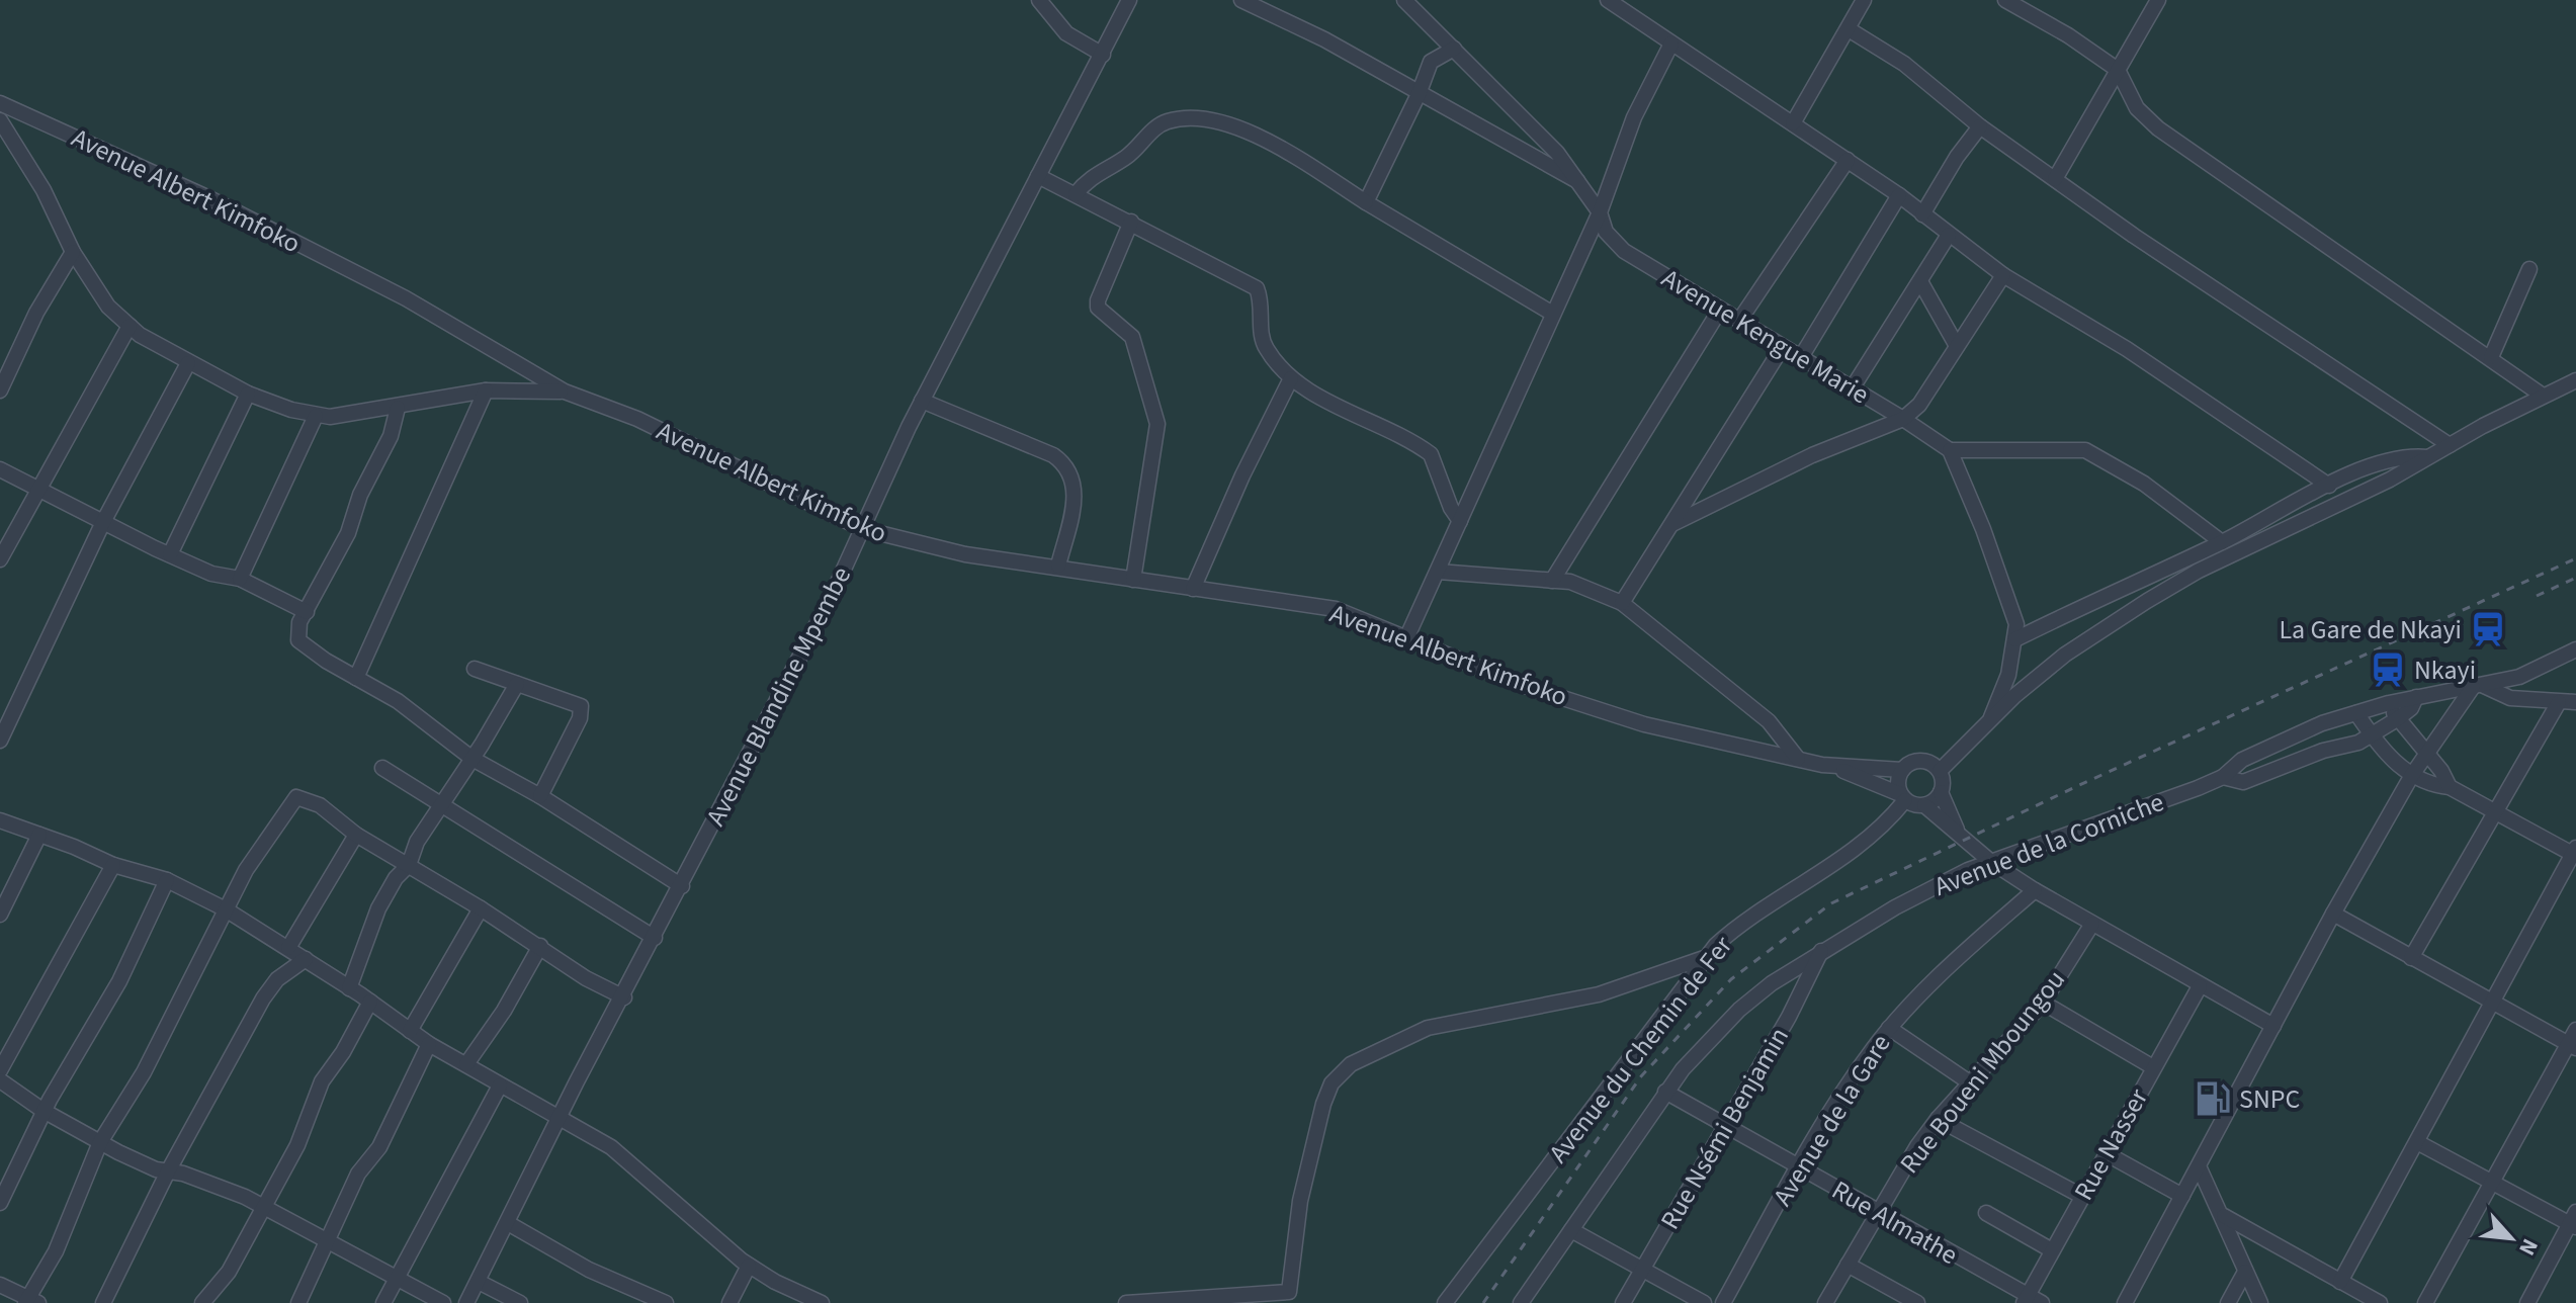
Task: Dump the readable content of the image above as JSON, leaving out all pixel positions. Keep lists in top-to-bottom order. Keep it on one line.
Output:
{"streets":{"street":["Avenue Albert Kimfoko","Avenue Kengue Marie","Avenue Blandine Mpembe","Avenue de la Corniche","Avenue du Chemin de Fer","Rue Boueni Mboungou","Avenue de la Gare","Rue Nsémi Benjamin","Rue Nasser","Rue Almathe"]},"crossings":[["Avenue Albert Kimfoko","Avenue Blandine Mpembe"],["Avenue Albert Kimfoko","Avenue du Chemin de Fer"],["Avenue de la Corniche","Rue Nsémi Benjamin"],["Avenue de la Corniche","Rue Almathe"],["Rue Boueni Mboungou","Rue Almathe"],["Avenue de la Gare","Rue Almathe"],["Rue Nsémi Benjamin","Rue Almathe"],["Rue Nasser","Rue Almathe"]],"places":{"station":["La Gare de Nkayi","Nkayi"],"fuel station":["SNPC"]},"north":"bottom right"}
